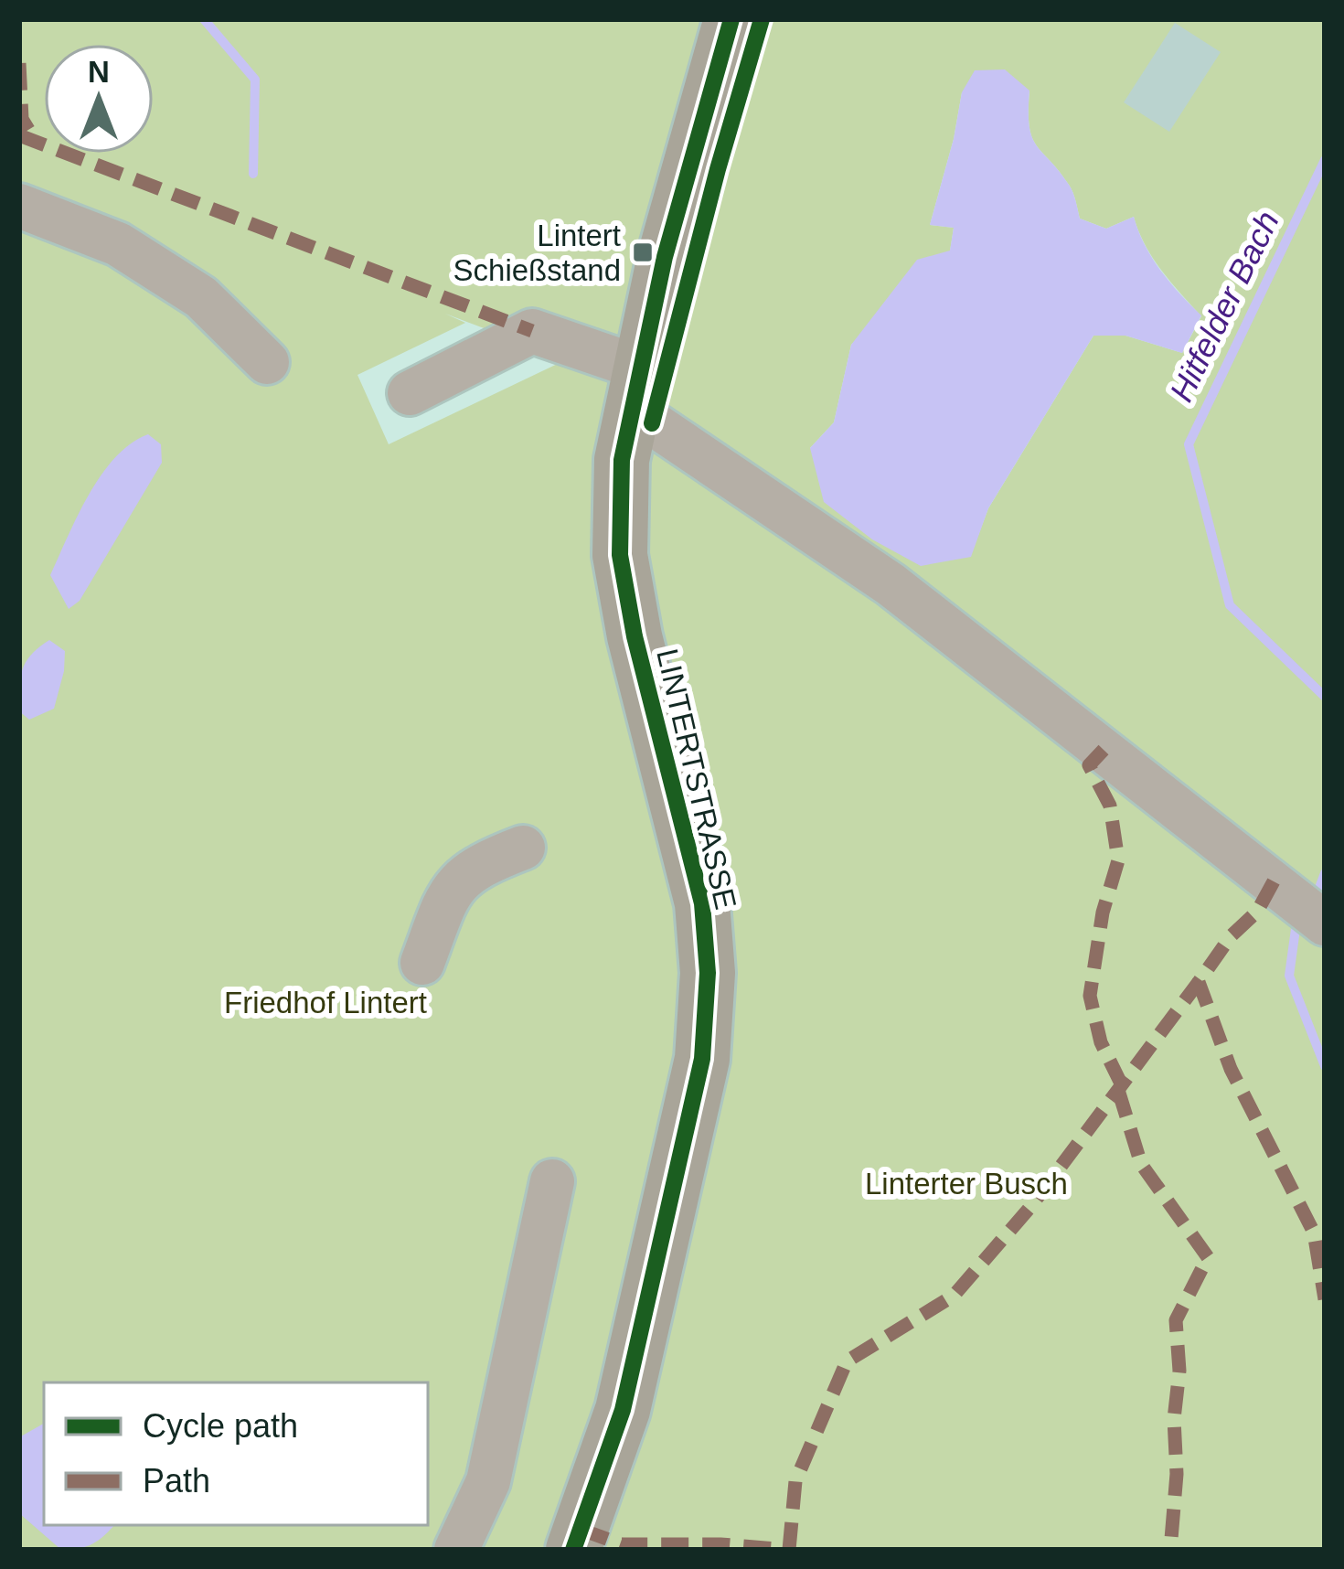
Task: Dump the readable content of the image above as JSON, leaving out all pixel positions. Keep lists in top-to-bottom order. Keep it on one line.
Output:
{"streets":{"main road":["LINTERTSTRASSE"]},"water":["Hitfelder Bach"],"parks":["Friedhof Lintert","Linterter Busch"],"places":{"transit":["Lintert Schießstand"]},"legend":["Cycle path","Path"],"north":"top"}
